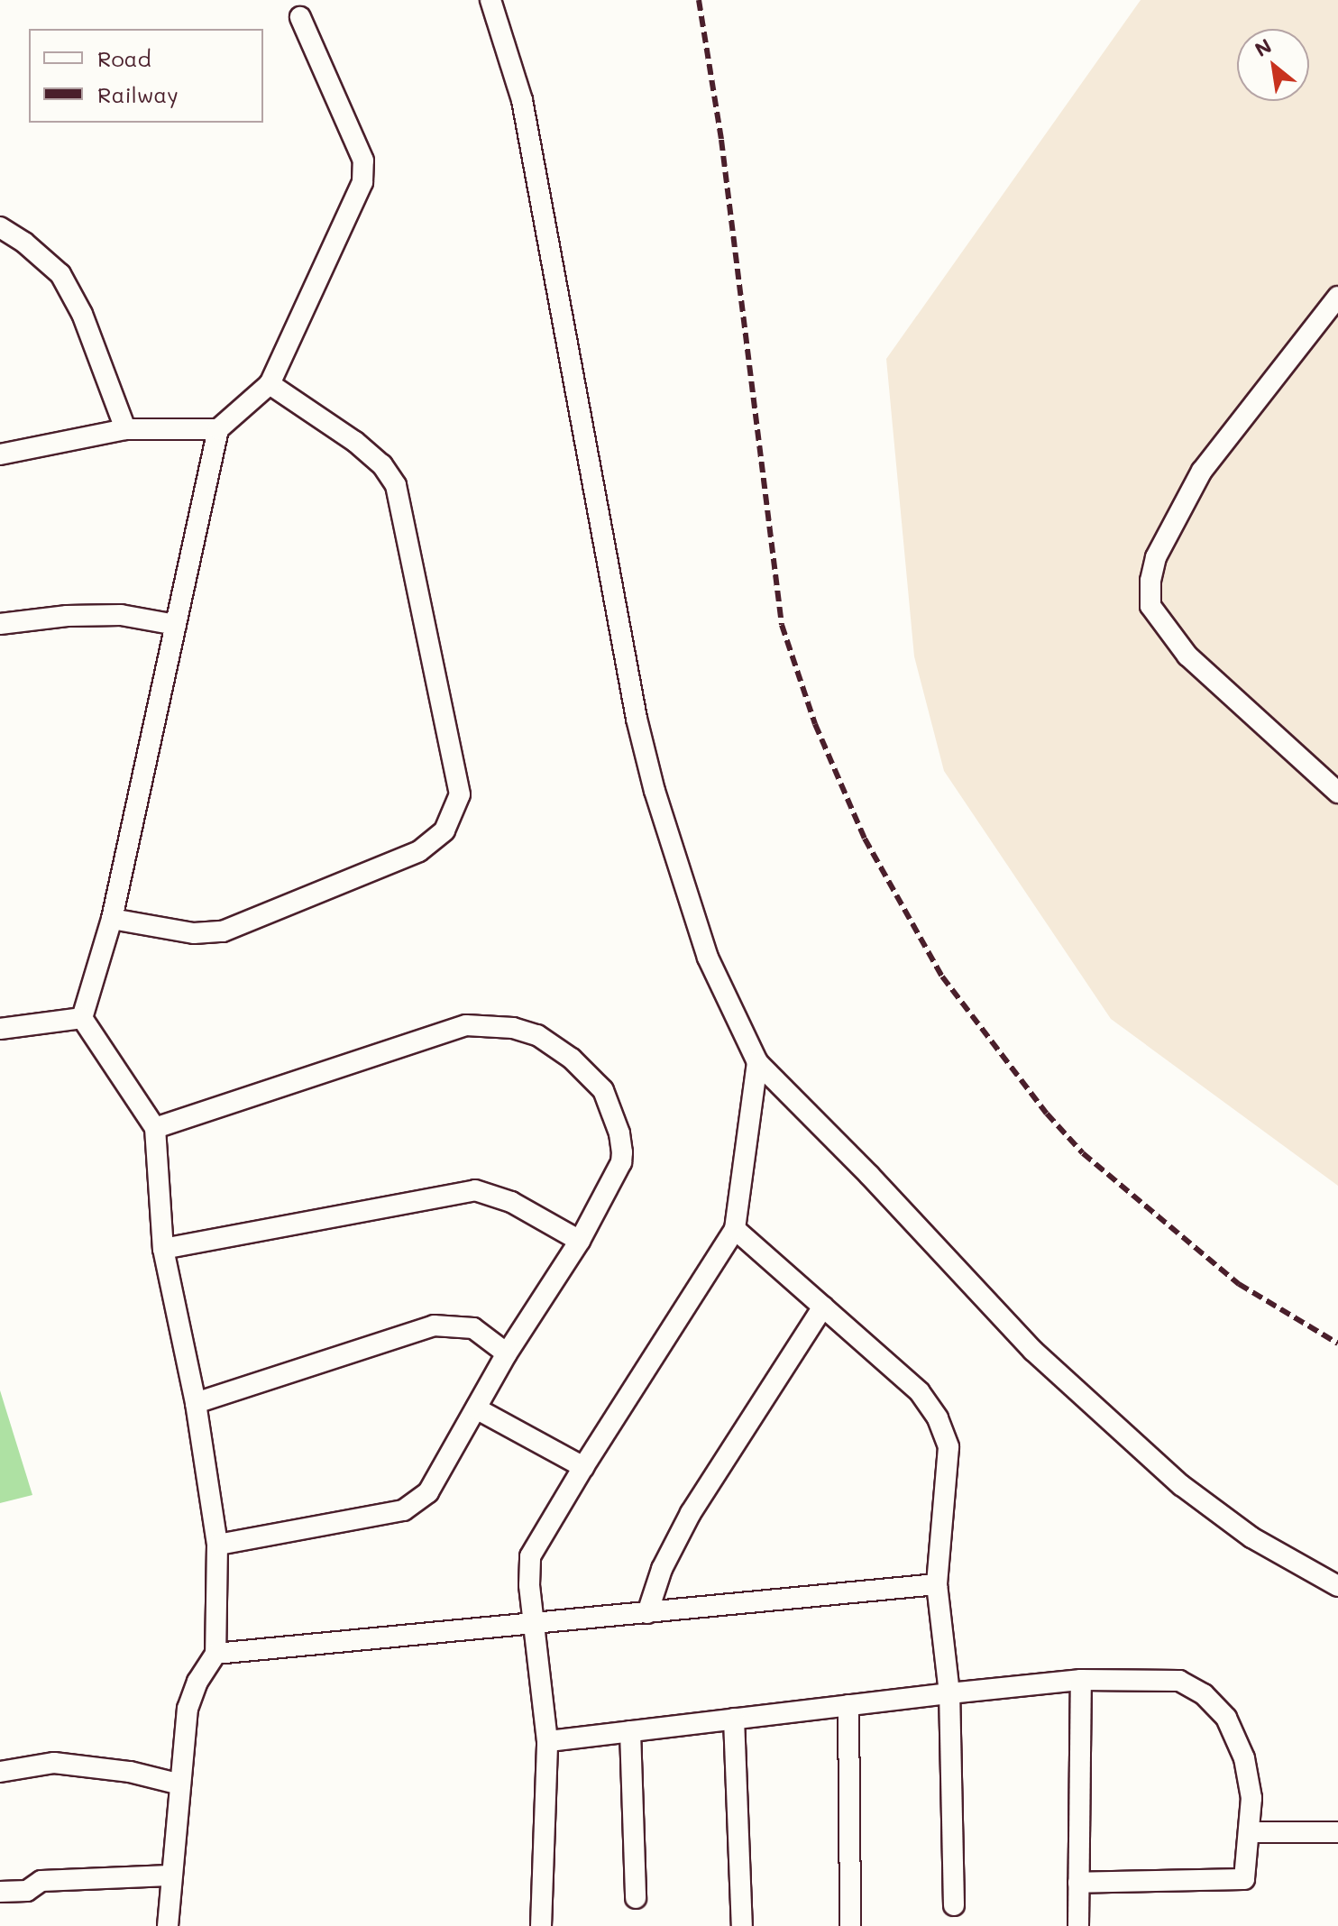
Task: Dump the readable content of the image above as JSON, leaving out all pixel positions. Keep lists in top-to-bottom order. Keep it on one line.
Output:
{"legend":["Road","Railway"],"north":"top left"}
